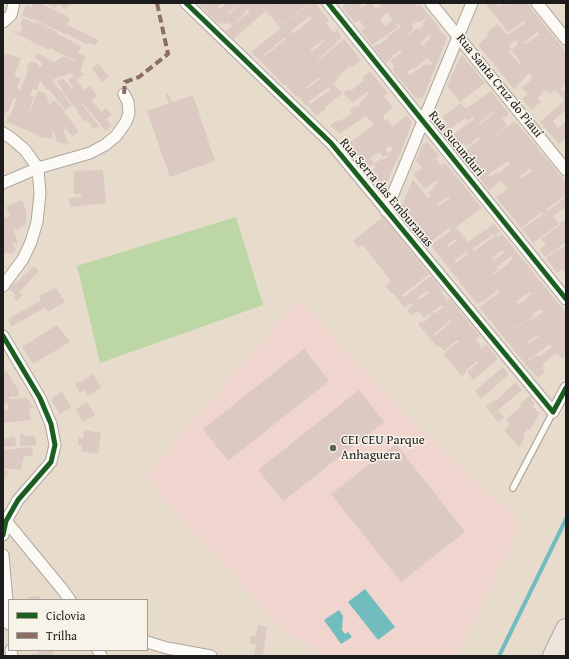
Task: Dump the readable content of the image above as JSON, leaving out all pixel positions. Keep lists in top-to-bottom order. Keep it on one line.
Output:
{"streets":{"street":["Rua Santa Cruz do Piauí","Rua Sucunduri","Rua Serra das Emburanas"]},"places":["CEI CEU Parque Anhaguera"],"legend":["Ciclovia","Trilha"]}
